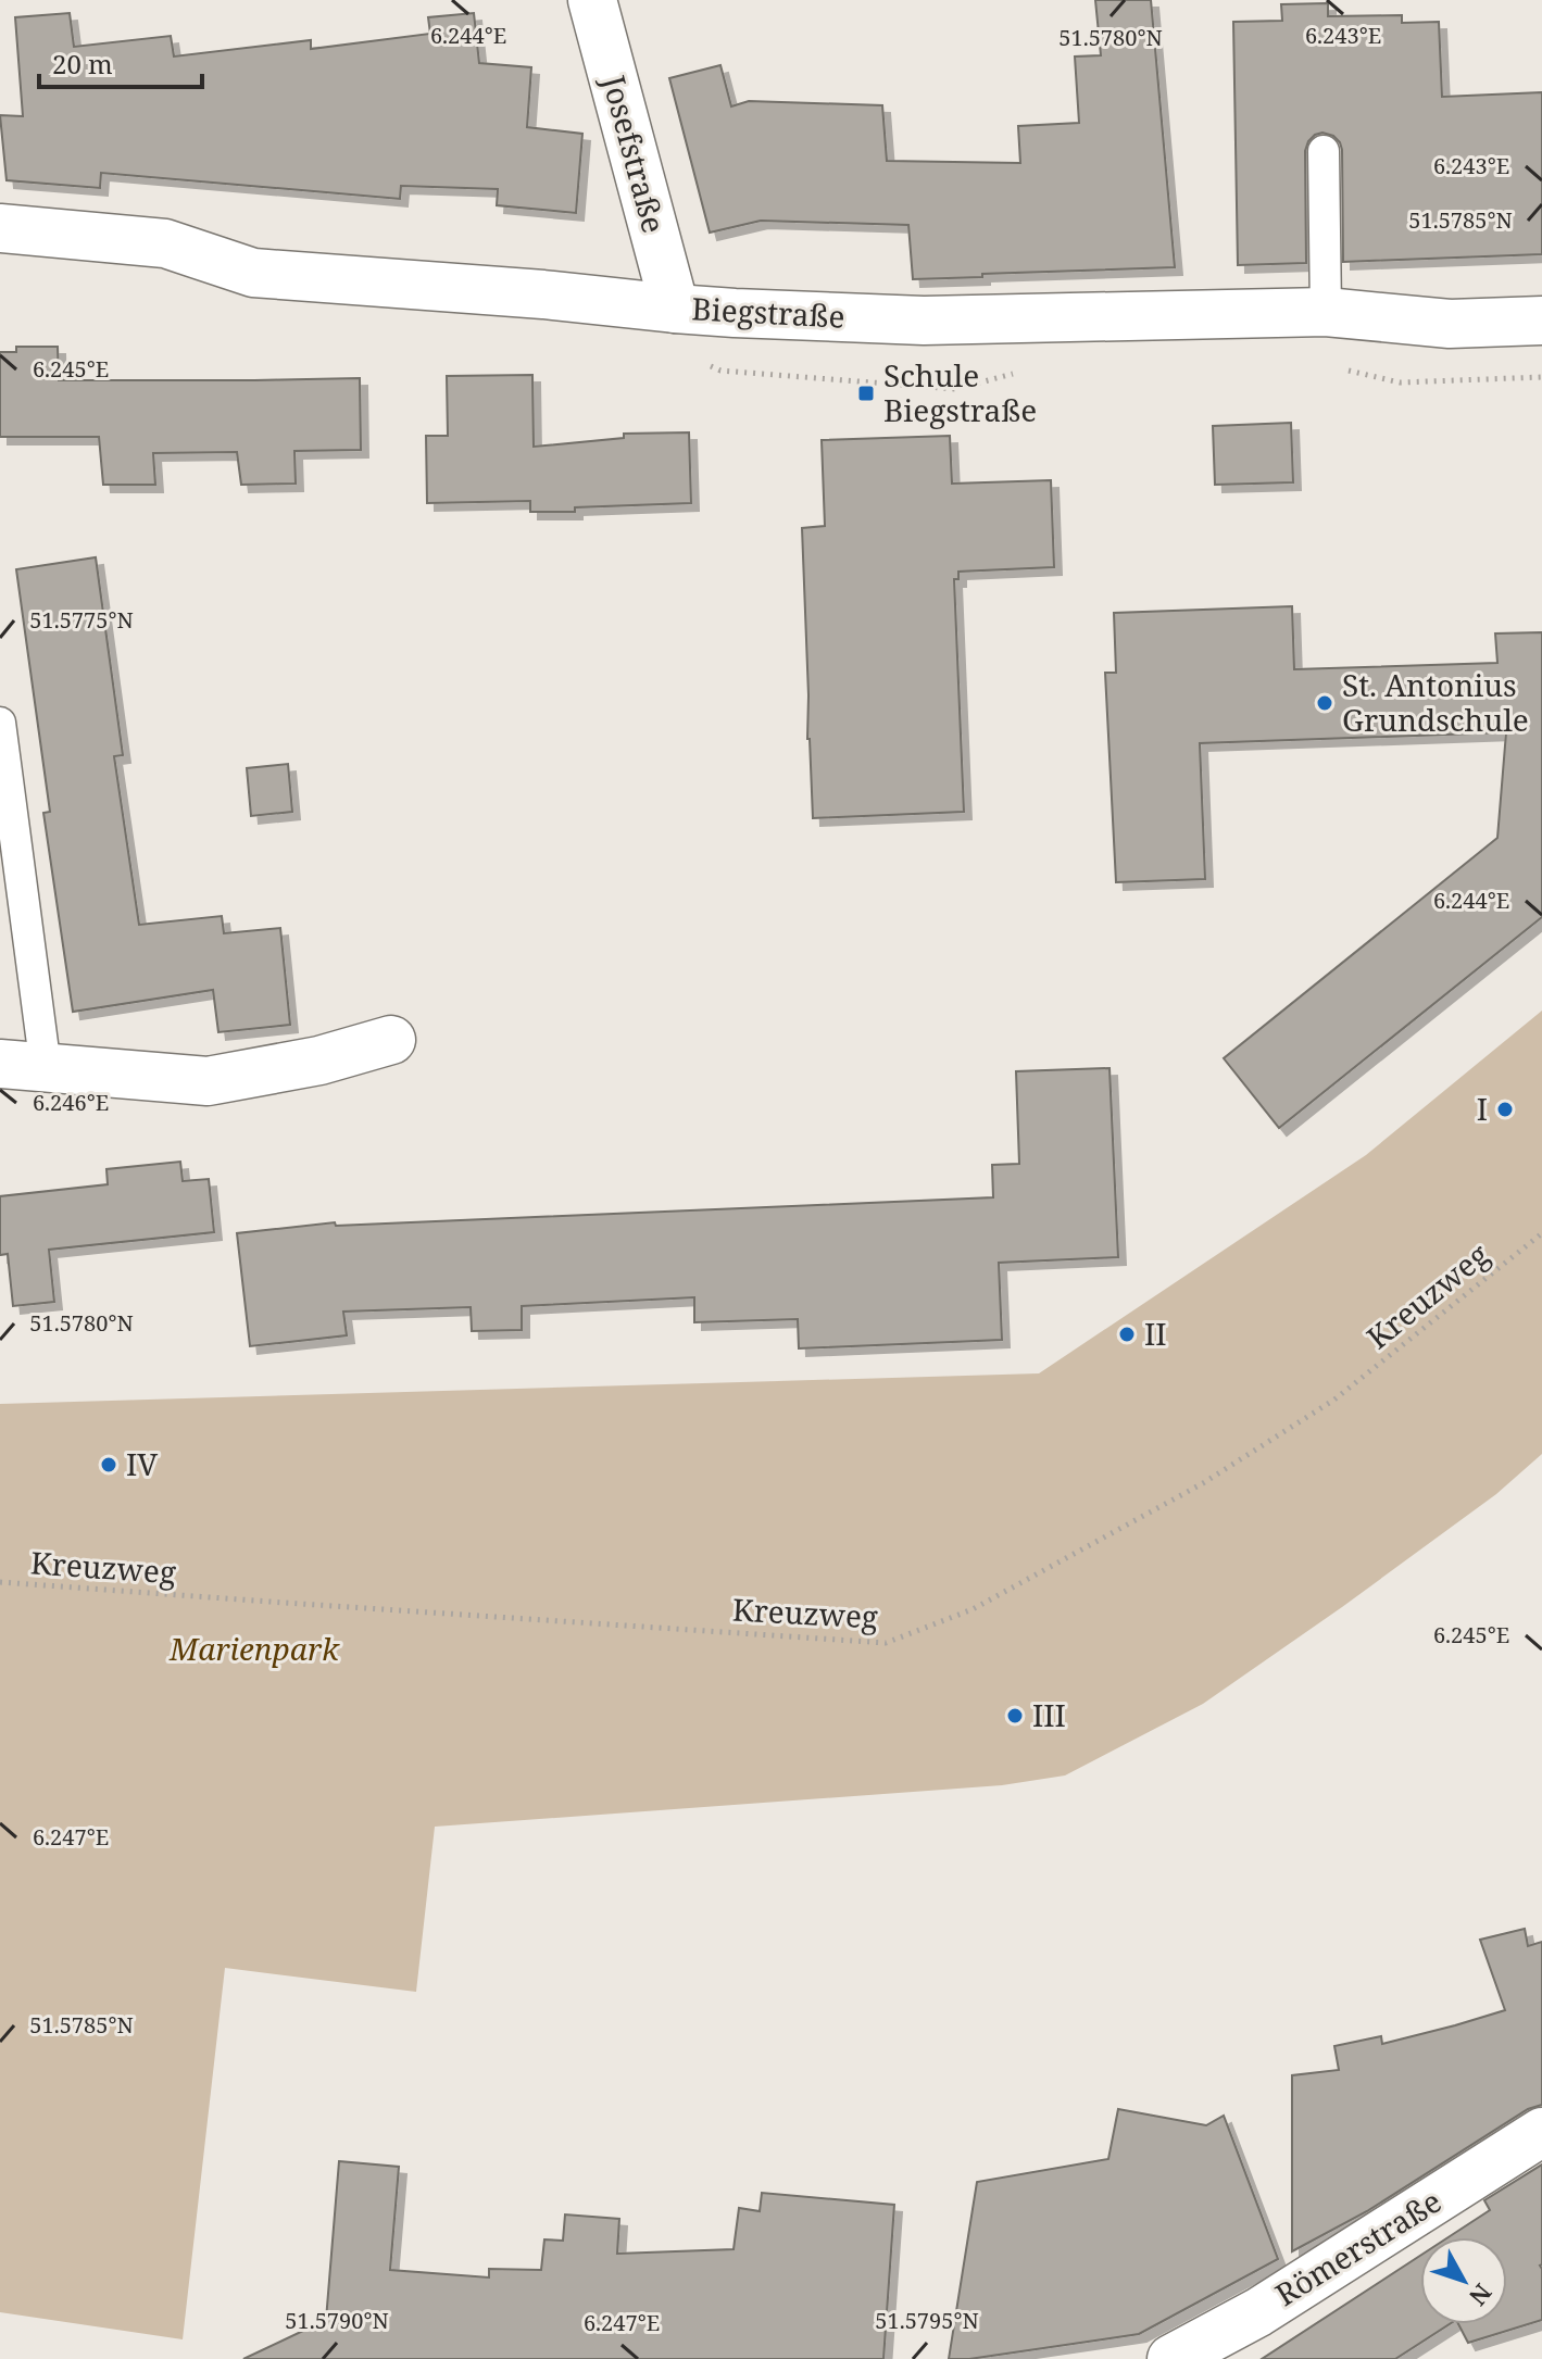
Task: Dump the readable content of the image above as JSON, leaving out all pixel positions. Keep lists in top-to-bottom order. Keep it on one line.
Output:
{"streets":{"street":["Josefstraße","Biegstraße","Römerstraße"],"path":["Kreuzweg"]},"crossings":[["Josefstraße","Biegstraße"]],"parks":["Marienpark"],"places":{"transit":["Schule Biegstraße"],"other":["St. Antonius Grundschule","I","II","IV","III"]},"scale_bar":"20 m","north":"bottom right","coordinates":["6.243°E","6.244°E","51.5780°N","51.5785°N","6.245°E","51.5775°N","6.246°E","6.247°E","51.5790°N","51.5795°N"]}
